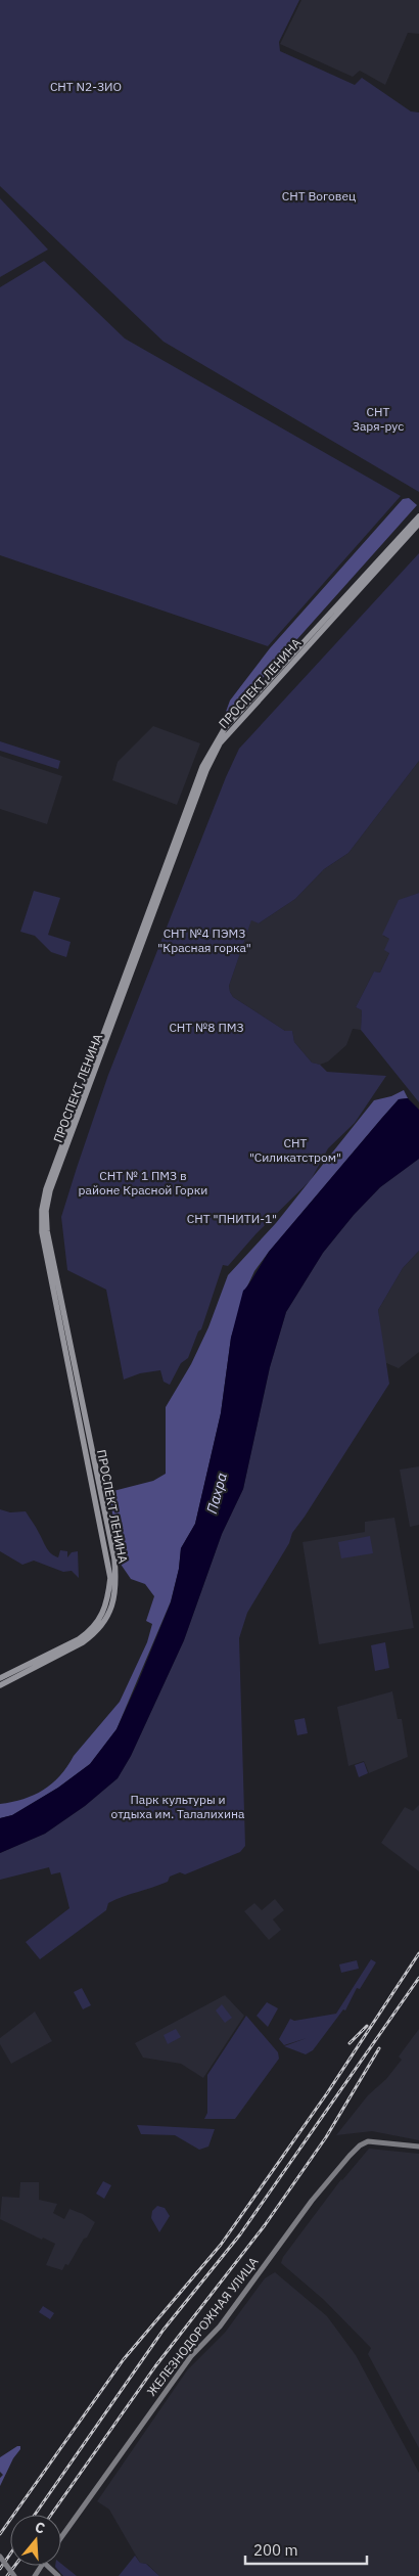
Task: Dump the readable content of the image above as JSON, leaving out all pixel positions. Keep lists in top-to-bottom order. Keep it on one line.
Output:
{"streets":{"main road":["ПРОСПЕКТ ЛЕНИНА","ЖЕЛЕЗНОДОРОЖНАЯ УЛИЦА"]},"water":["Пахра"],"parks":["СНТ N2-ЗИО","СНТ Воговец","СНТ Заря-рус","СНТ №4 ПЭМЗ \"Красная горка\"","СНТ №8 ПМЗ","СНТ \"Силикатстром\"","СНТ № 1 ПМЗ в районе Красной Горки","СНТ \"ПНИТИ-1\"","Парк культуры и отдыха им. Талалихина"],"scale_bar":"200 m","north":"top"}
